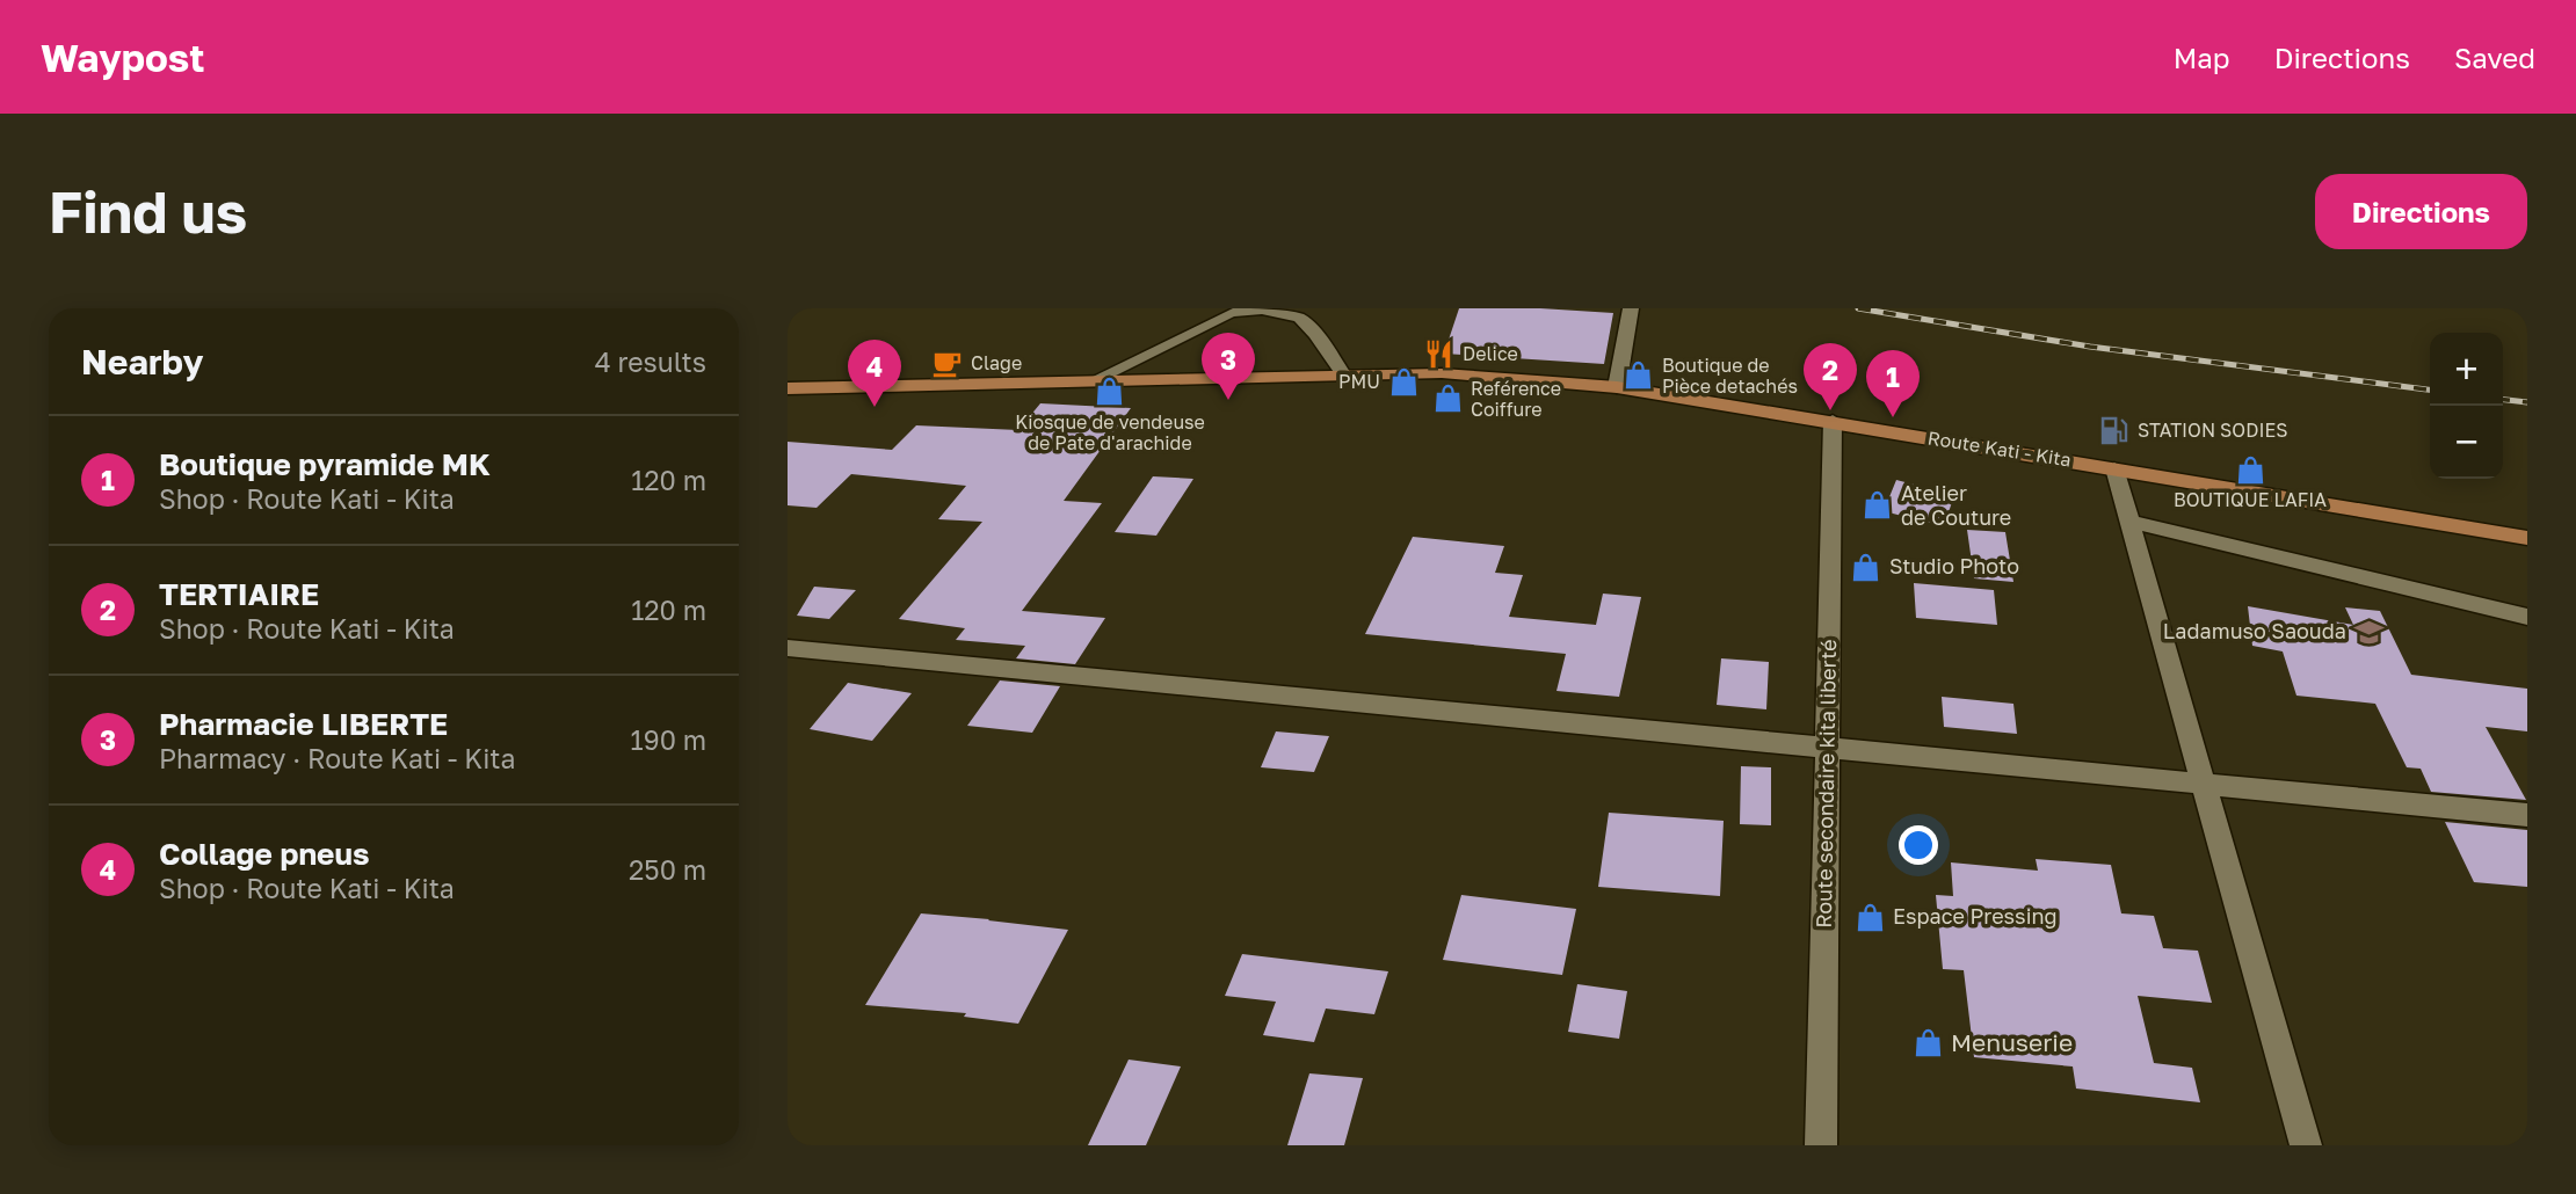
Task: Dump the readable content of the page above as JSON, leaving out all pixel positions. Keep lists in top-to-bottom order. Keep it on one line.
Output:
{"streets":{"main road":["Route Kati - Kita"],"street":["Route secondaire kita liberté"]},"crossings":[["Route Kati - Kita","Route secondaire kita liberté"]],"places":{"restaurant":["Delice"],"cafe":["Clage"],"shop":["Boutique de Pièce detachés","PMU","Kiosque de vendeuse de Pate d'arachide","Reférence Coiffure","BOUTIQUE LAFIA","Atelier de Couture","Studio Photo","Espace Pressing","Menuserie"],"fuel station":["STATION SODIES"],"school or university":["Ladamuso Saouda"]},"page":{"header":"Waypost","nav":["Map","Directions","Saved"],"buttons":"Directions","title":"Find us","heading":["Nearby","4 results"],"map_buttons":["+","−"],"pins":["3","4","2","1"],"list":[{"mark":"1","name":"Boutique pyramide MK","note":"Shop · Route Kati - Kita","value":"120 m"},{"mark":"2","name":"TERTIAIRE","note":"Shop · Route Kati - Kita","value":"120 m"},{"mark":"3","name":"Pharmacie LIBERTE","note":"Pharmacy · Route Kati - Kita","value":"190 m"},{"mark":"4","name":"Collage pneus","note":"Shop · Route Kati - Kita","value":"250 m"}]}}
